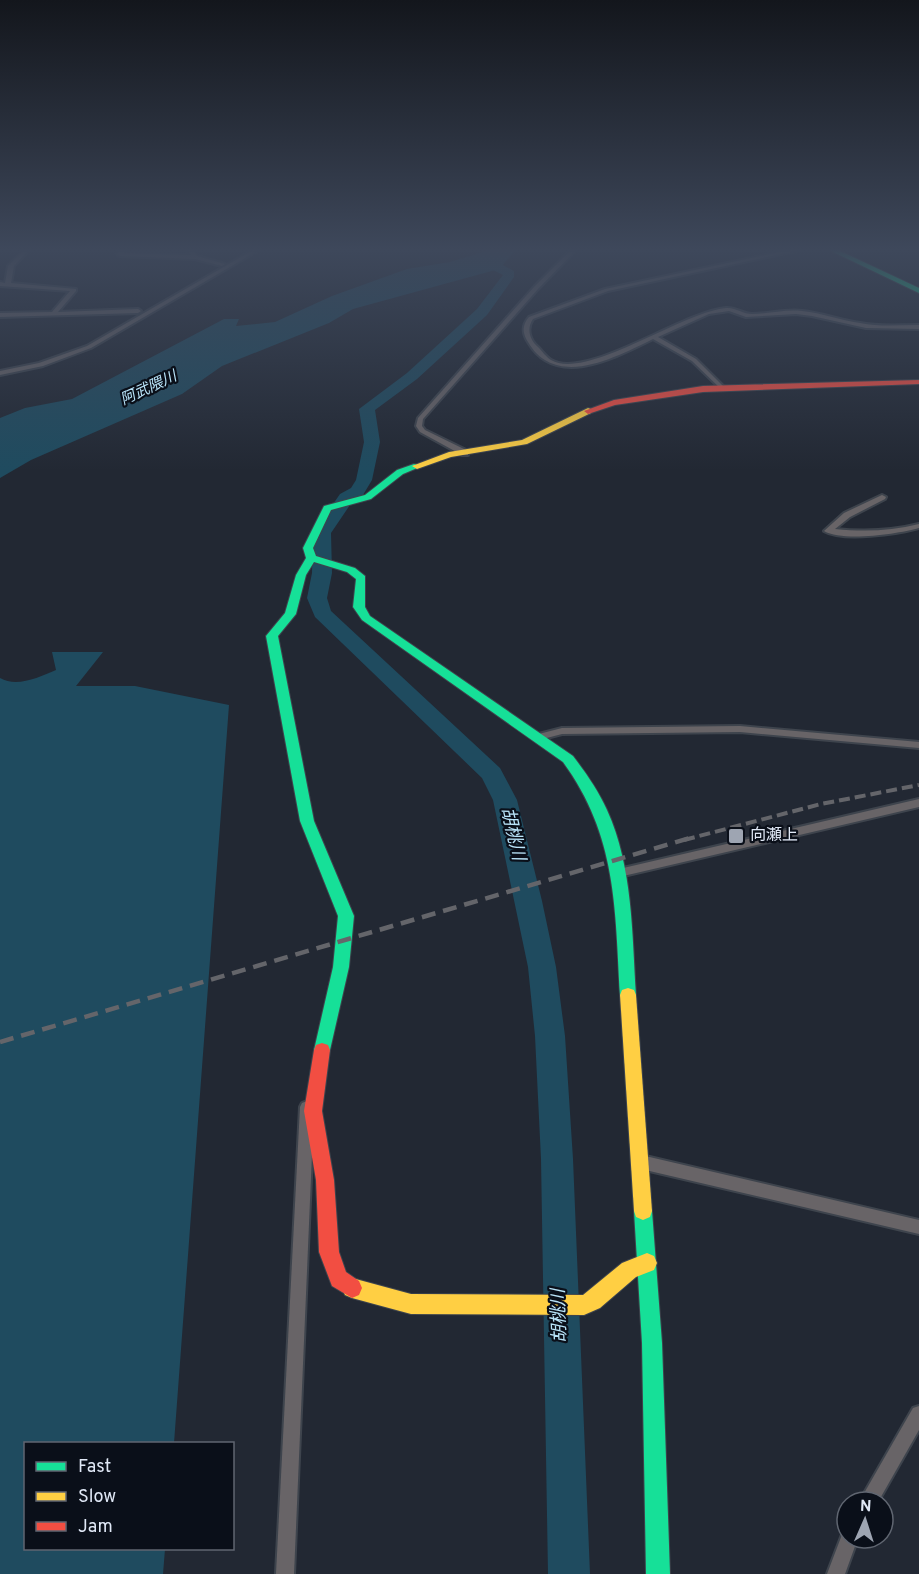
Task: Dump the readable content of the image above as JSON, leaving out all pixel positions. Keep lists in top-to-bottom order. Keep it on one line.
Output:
{"water":["阿武隈川","胡桃川"],"places":{"transit":["向瀬上"]},"legend":["Fast","Slow","Jam"],"north":"top"}
